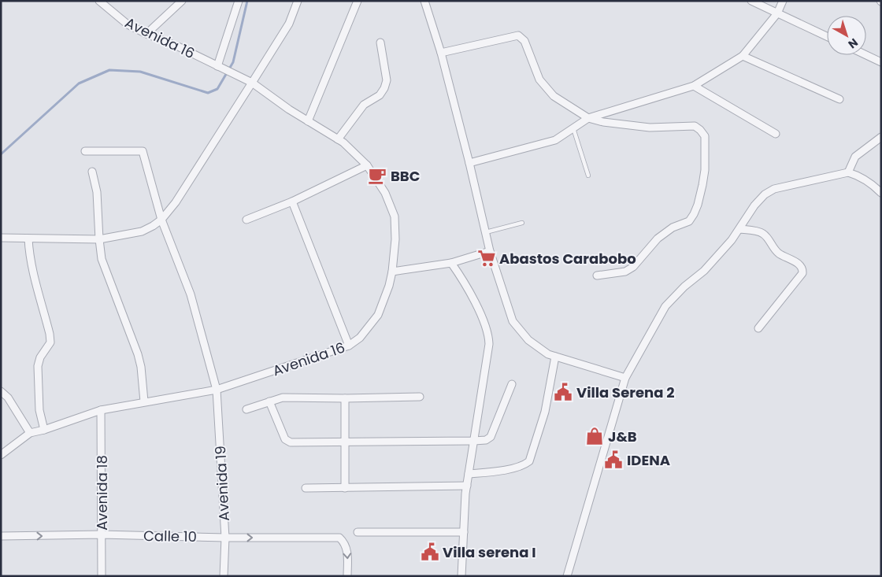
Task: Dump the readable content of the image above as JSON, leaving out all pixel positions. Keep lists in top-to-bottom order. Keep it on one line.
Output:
{"streets":{"street":["Avenida 16","Avenida 19","Avenida 18","Calle 10"]},"crossings":[["Avenida 16","Avenida 19"],["Avenida 16","Avenida 18"],["Avenida 19","Calle 10"],["Avenida 18","Calle 10"]],"places":{"cafe":["BBC"],"supermarket":["Abastos Carabobo"],"public building":["Villa Serena 2","IDENA","Villa serena I"],"shop":["J&B"]},"north":"bottom right"}
